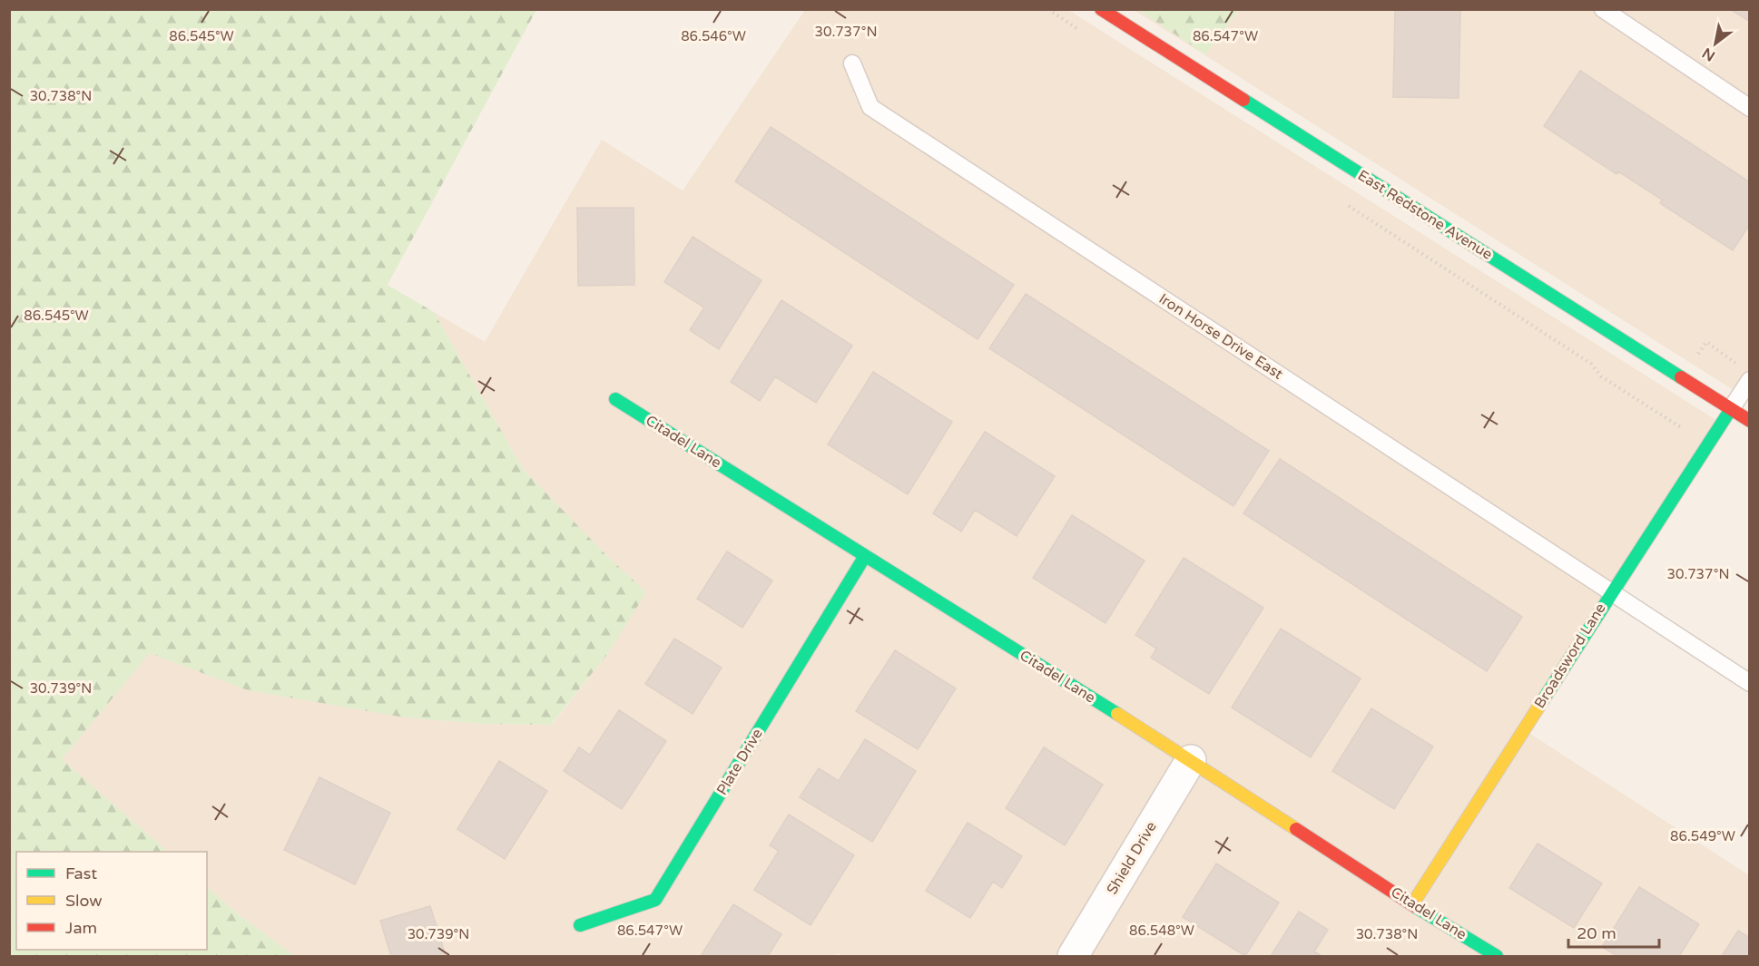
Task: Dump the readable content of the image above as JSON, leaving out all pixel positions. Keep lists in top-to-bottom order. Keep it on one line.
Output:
{"streets":{"street":["East Redstone Avenue","Citadel Lane","Broadsword Lane","Plate Drive","Shield Drive"],"lane":["Iron Horse Drive East"]},"crossings":[["East Redstone Avenue","Broadsword Lane"],["Iron Horse Drive East","Broadsword Lane"],["Citadel Lane","Broadsword Lane"],["Citadel Lane","Plate Drive"],["Citadel Lane","Shield Drive"]],"legend":["Fast","Slow","Jam"],"scale_bar":"20 m","north":"bottom left","coordinates":["30.737°N","86.545°W","86.546°W","86.547°W","30.738°N","30.739°N","86.549°W","86.548°W"]}
